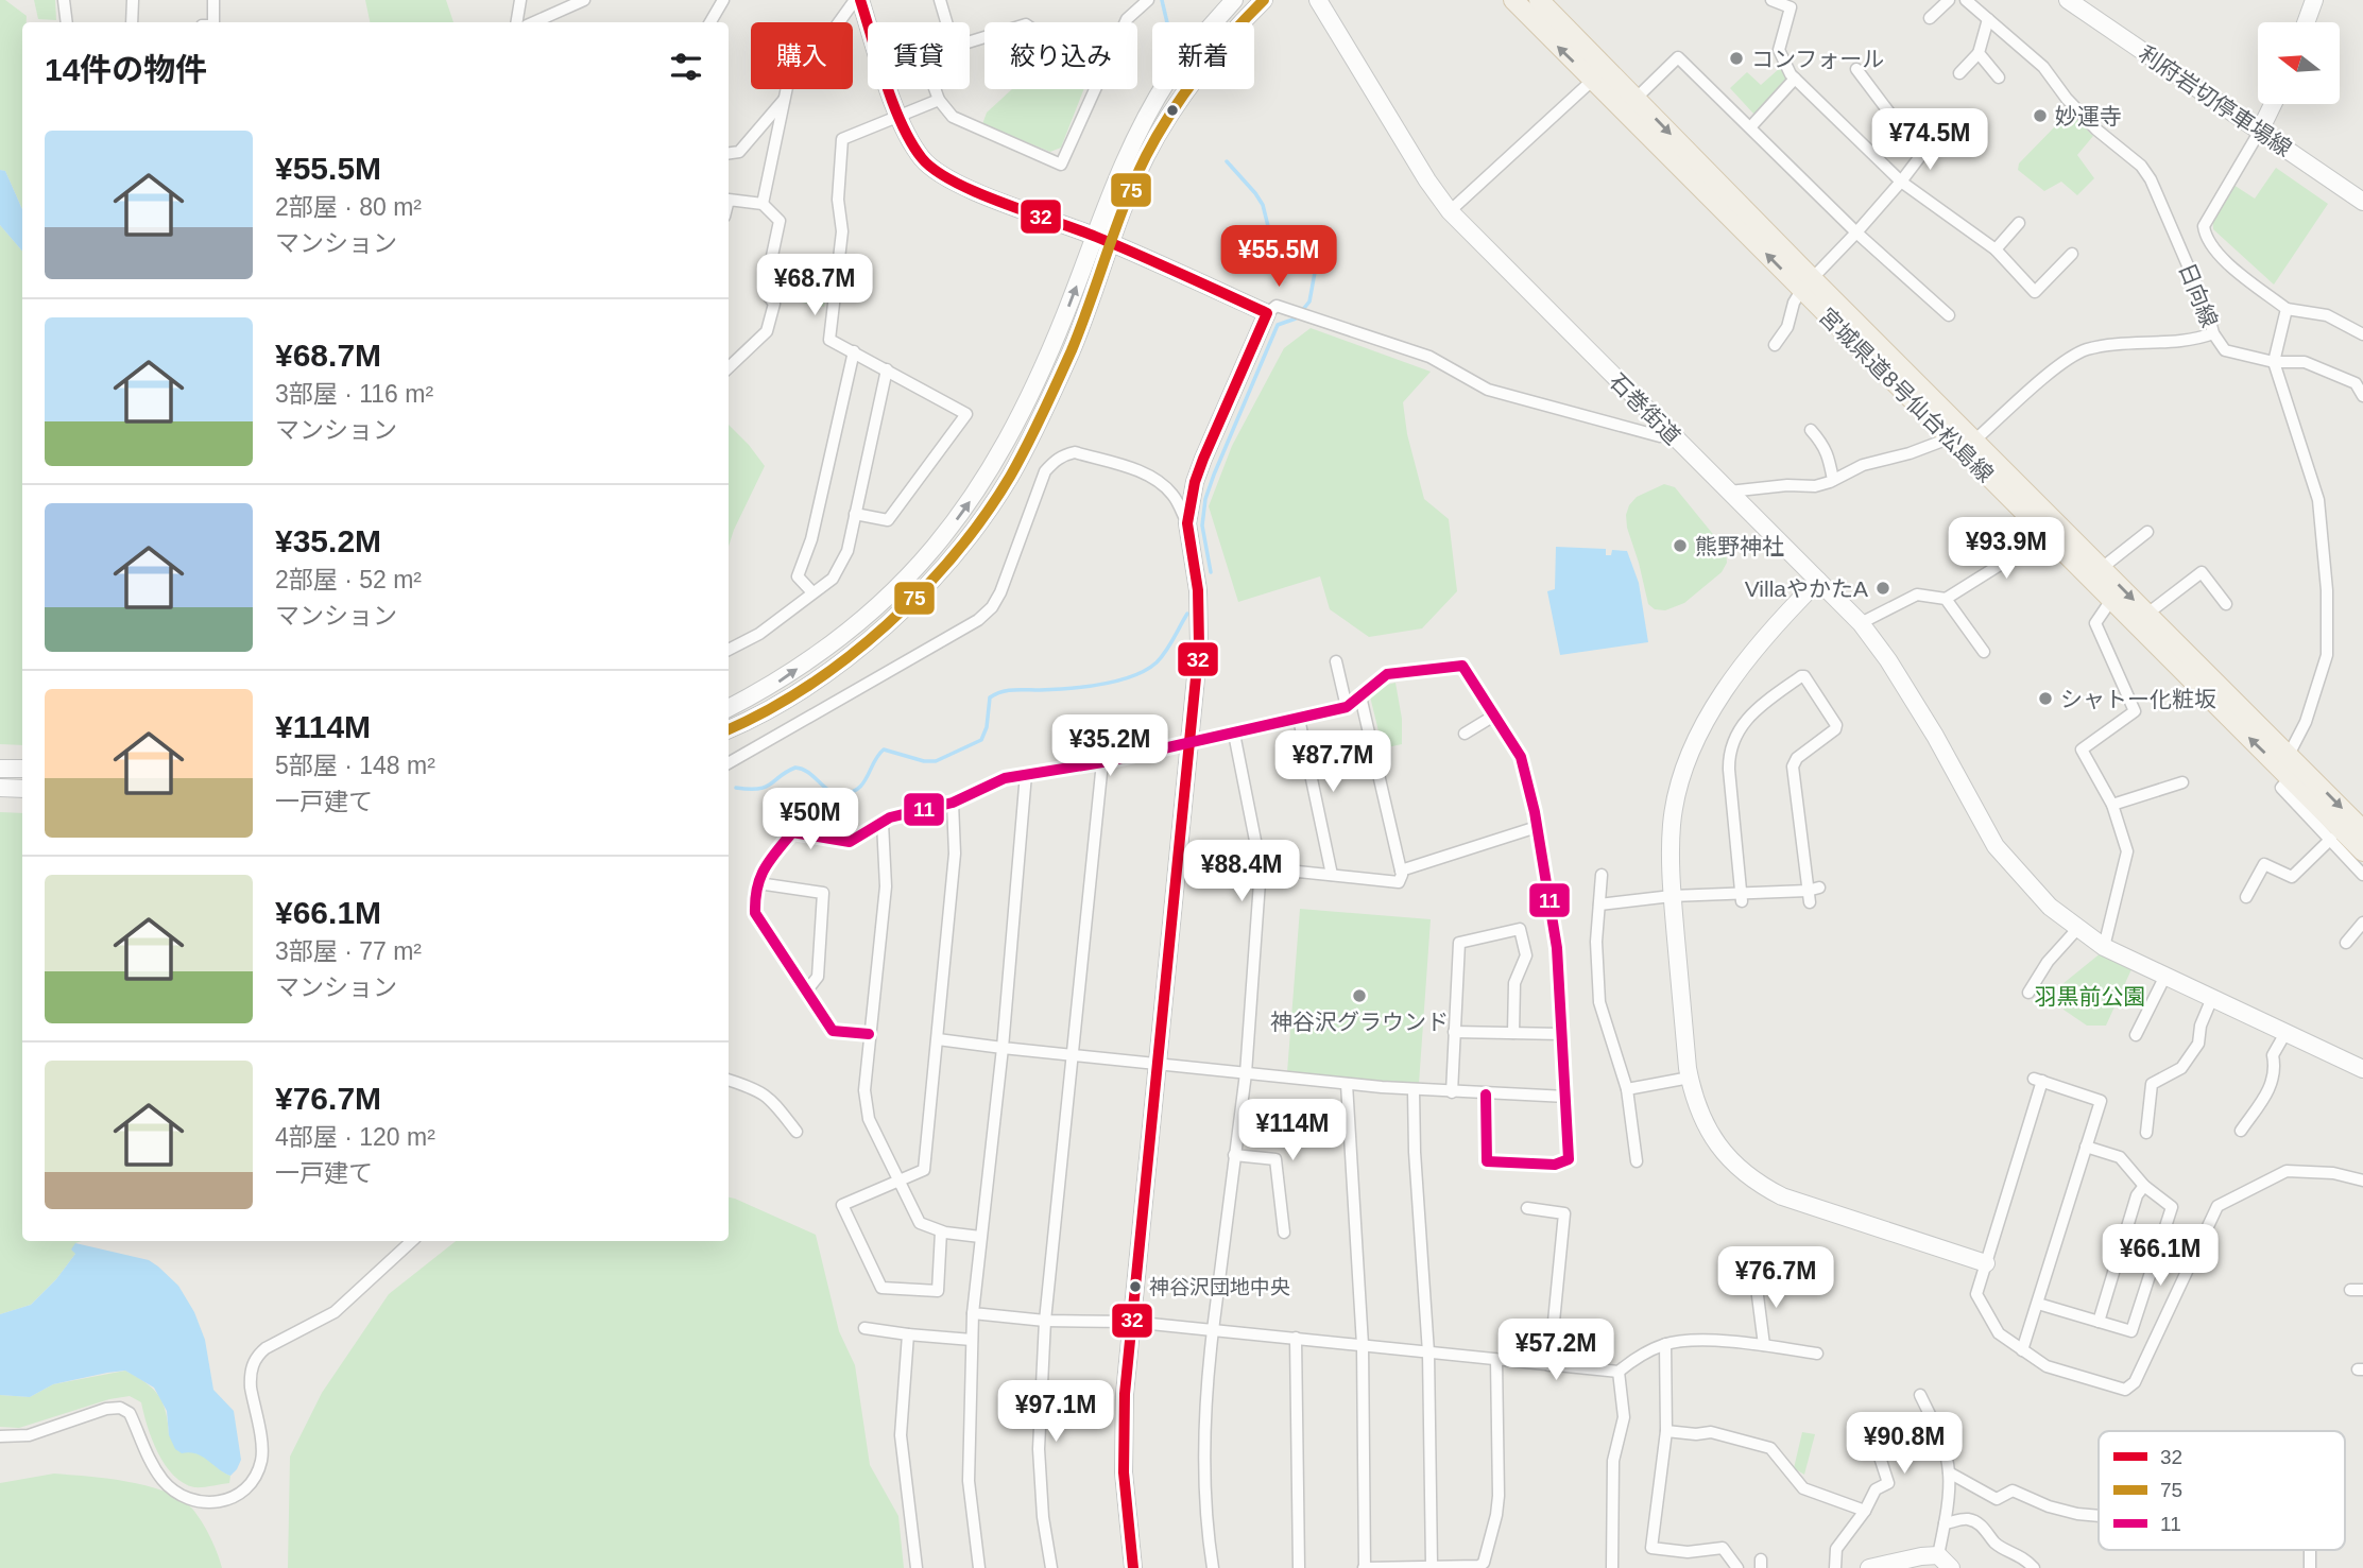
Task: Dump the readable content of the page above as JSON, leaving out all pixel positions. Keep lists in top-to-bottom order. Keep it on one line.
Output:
{"streets":{"main road":["宮城県道8号仙台松島線"],"street":["利府岩切停車場線","日向線","石巻街道"]},"parks":["羽黒前公園"],"places":["コンフォール","妙運寺","熊野神社","VillaやかたA","シャトー化粧坂","神谷沢グラウンド","神谷沢団地中央"],"lines":["transit line 32","transit line 75","transit line 11"],"legend":["32","75","11"],"north":"left","page":{"chip":["購入","賃貸","絞り込み","新着"],"heading":"14件の物件","price":["¥74.5M","¥55.5M","¥68.7M","¥93.9M","¥35.2M","¥87.7M","¥50M","¥88.4M","¥114M","¥66.1M","¥76.7M","¥57.2M","¥97.1M","¥90.8M"],"list":[{"name":"¥55.5M","note":"2部屋 · 80 m² · マンション"},{"name":"¥68.7M","note":"3部屋 · 116 m² · マンション"},{"name":"¥35.2M","note":"2部屋 · 52 m² · マンション"},{"name":"¥114M","note":"5部屋 · 148 m² · 一戸建て"},{"name":"¥66.1M","note":"3部屋 · 77 m² · マンション"},{"name":"¥76.7M","note":"4部屋 · 120 m² · 一戸建て"}]}}
